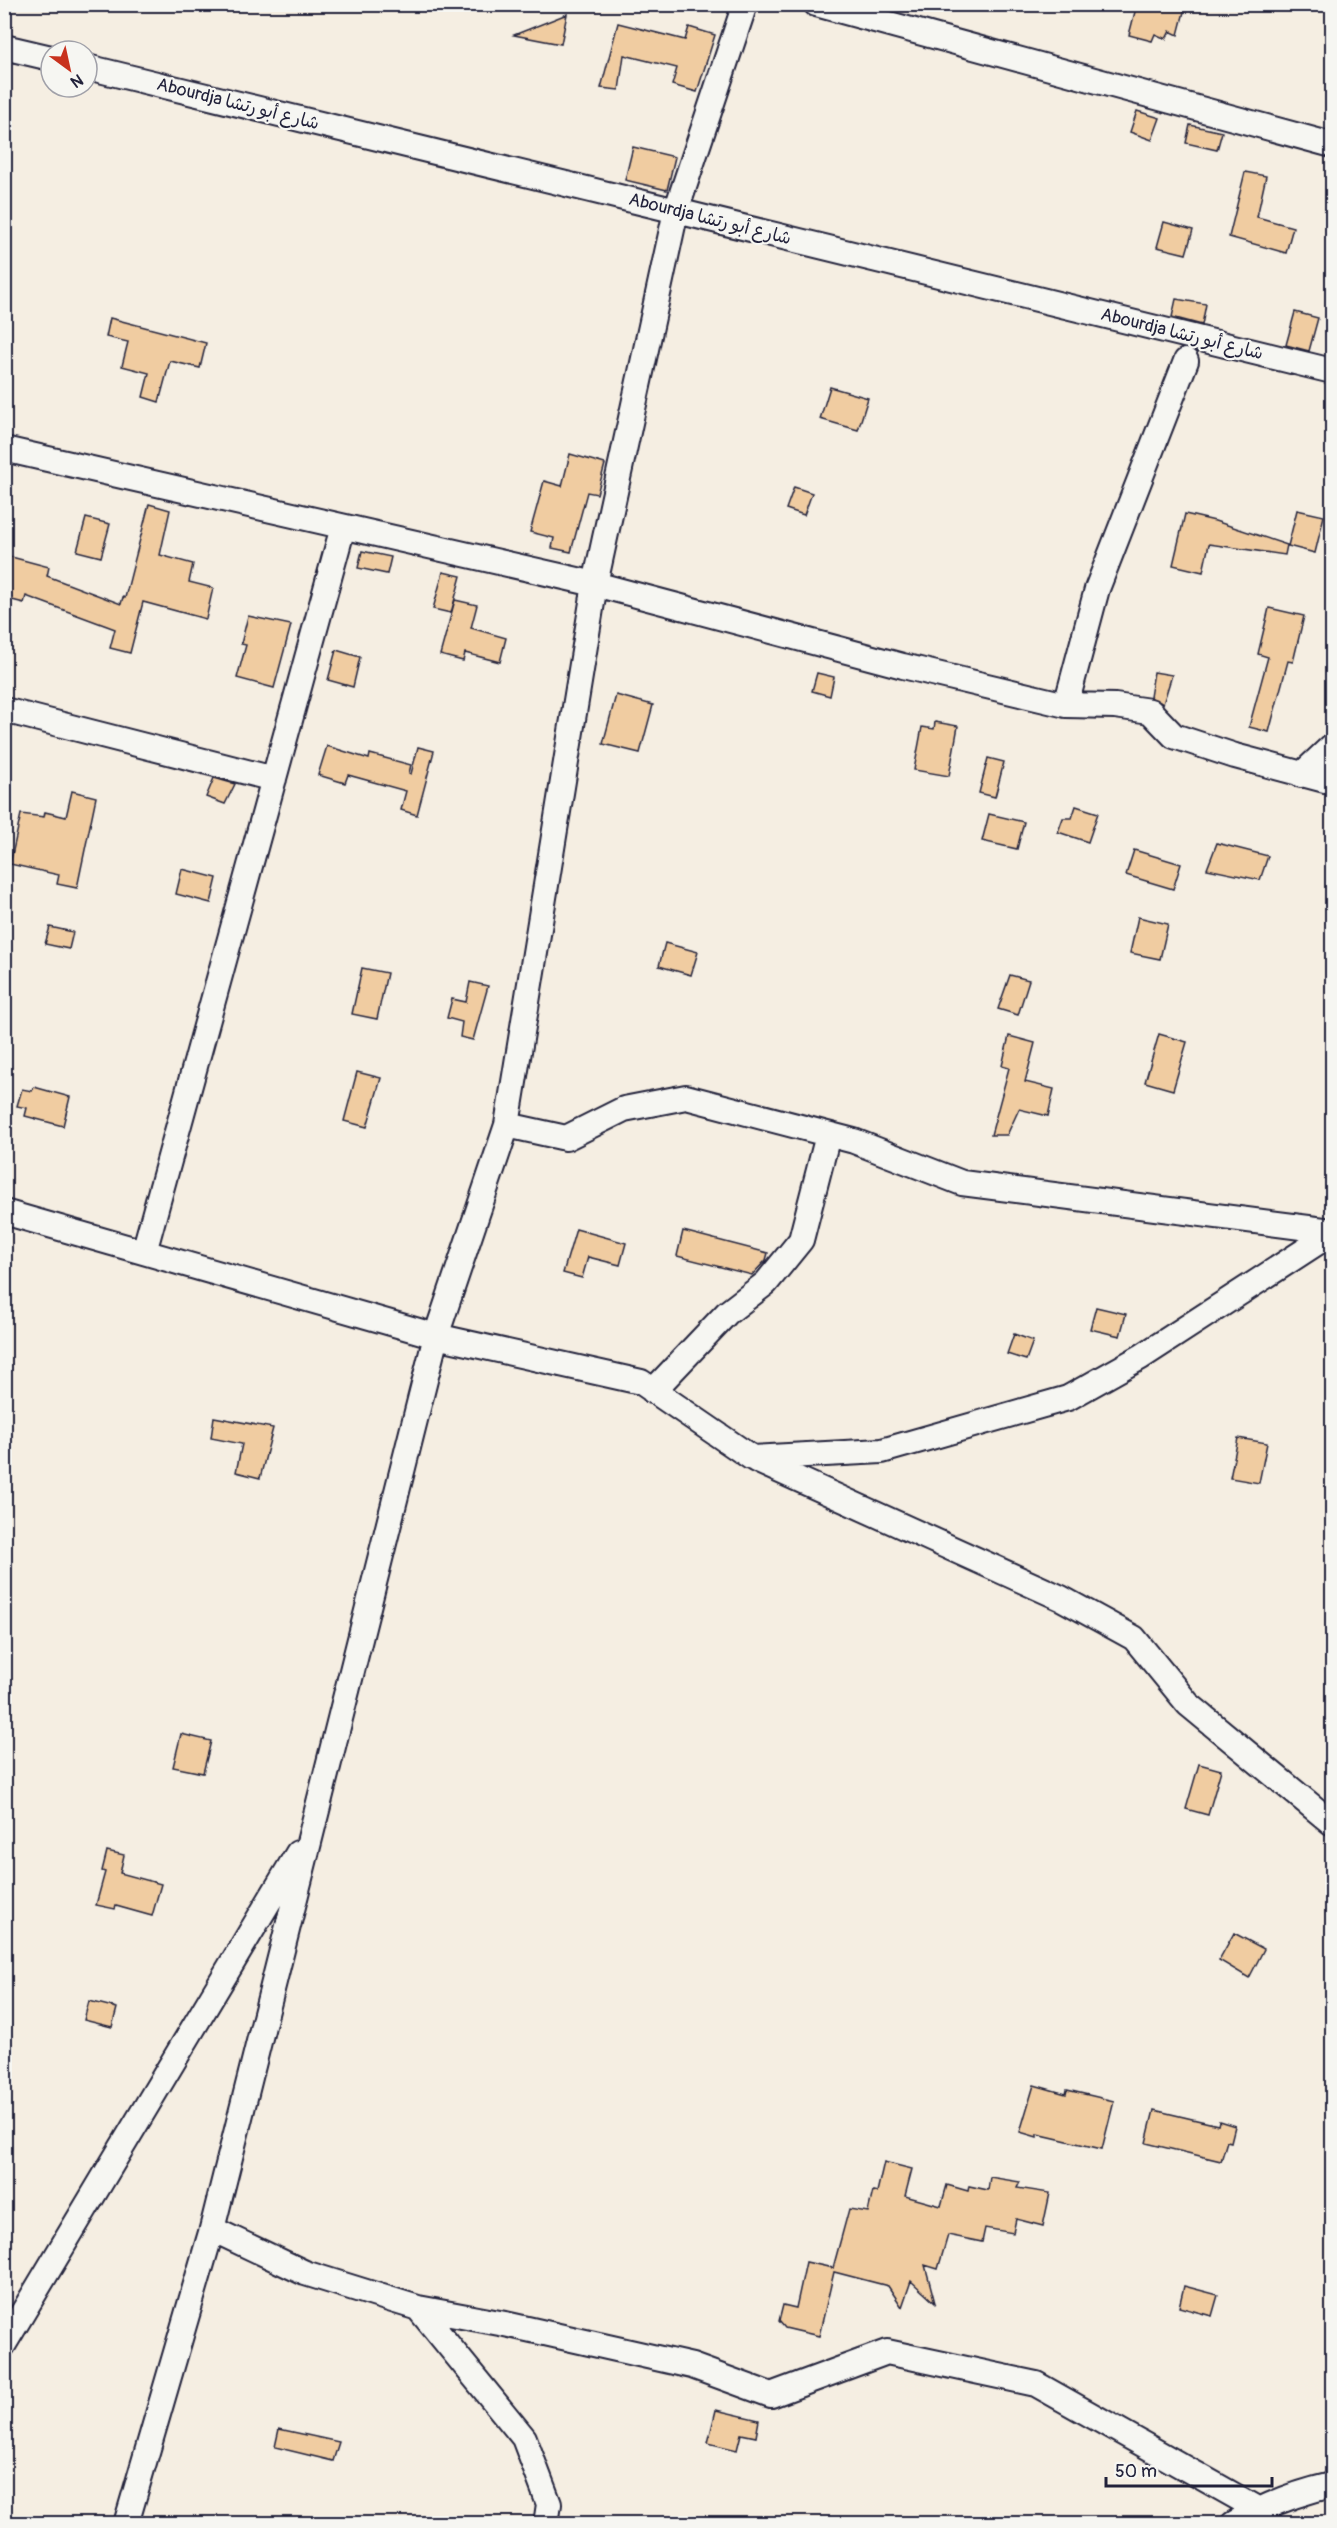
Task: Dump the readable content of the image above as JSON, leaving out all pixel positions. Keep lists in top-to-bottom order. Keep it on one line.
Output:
{"streets":{"street":["Abourdja شارع أبو رتشا"]},"scale_bar":"50 m","north":"bottom right"}
